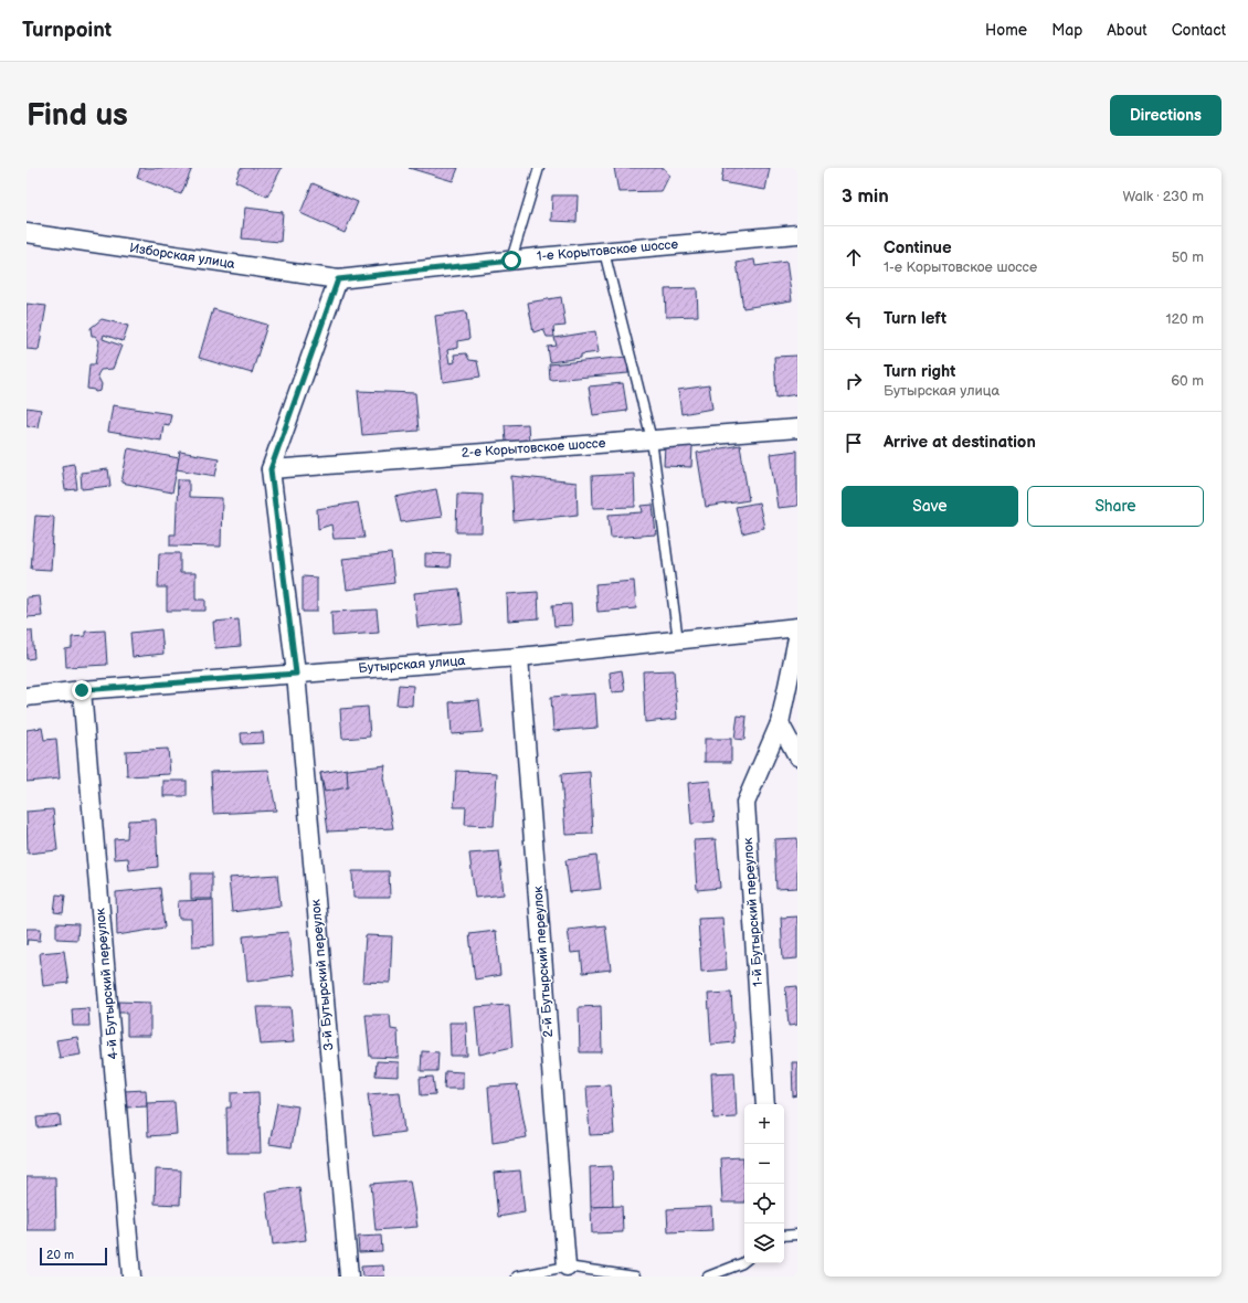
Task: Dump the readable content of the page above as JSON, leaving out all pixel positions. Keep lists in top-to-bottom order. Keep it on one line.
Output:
{"streets":{"street":["1-е Корытовское шоссе","Изборская улица","2-е Корытовское шоссе","Бутырская улица","1-й Бутырский переулок","2-й Бутырский переулок","3-й Бутырский переулок","4-й Бутырский переулок"]},"crossings":[["1-е Корытовское шоссе","Изборская улица"],["2-е Корытовское шоссе","3-й Бутырский переулок"],["Бутырская улица","2-й Бутырский переулок"],["Бутырская улица","3-й Бутырский переулок"],["Бутырская улица","4-й Бутырский переулок"]],"scale_bar":"20 m","page":{"header":"Turnpoint","nav":["Home","Map","About","Contact"],"buttons":["Directions",["Save","Share"]],"title":"Find us","heading":["3 min","Walk · 230 m"],"list":[["Continue","1-е Корытовское шоссе","50 m"],["Turn left","120 m"],["Turn right","Бутырская улица","60 m"],"Arrive at destination"],"map_buttons":["+","−"],"scale":"20 m"}}
